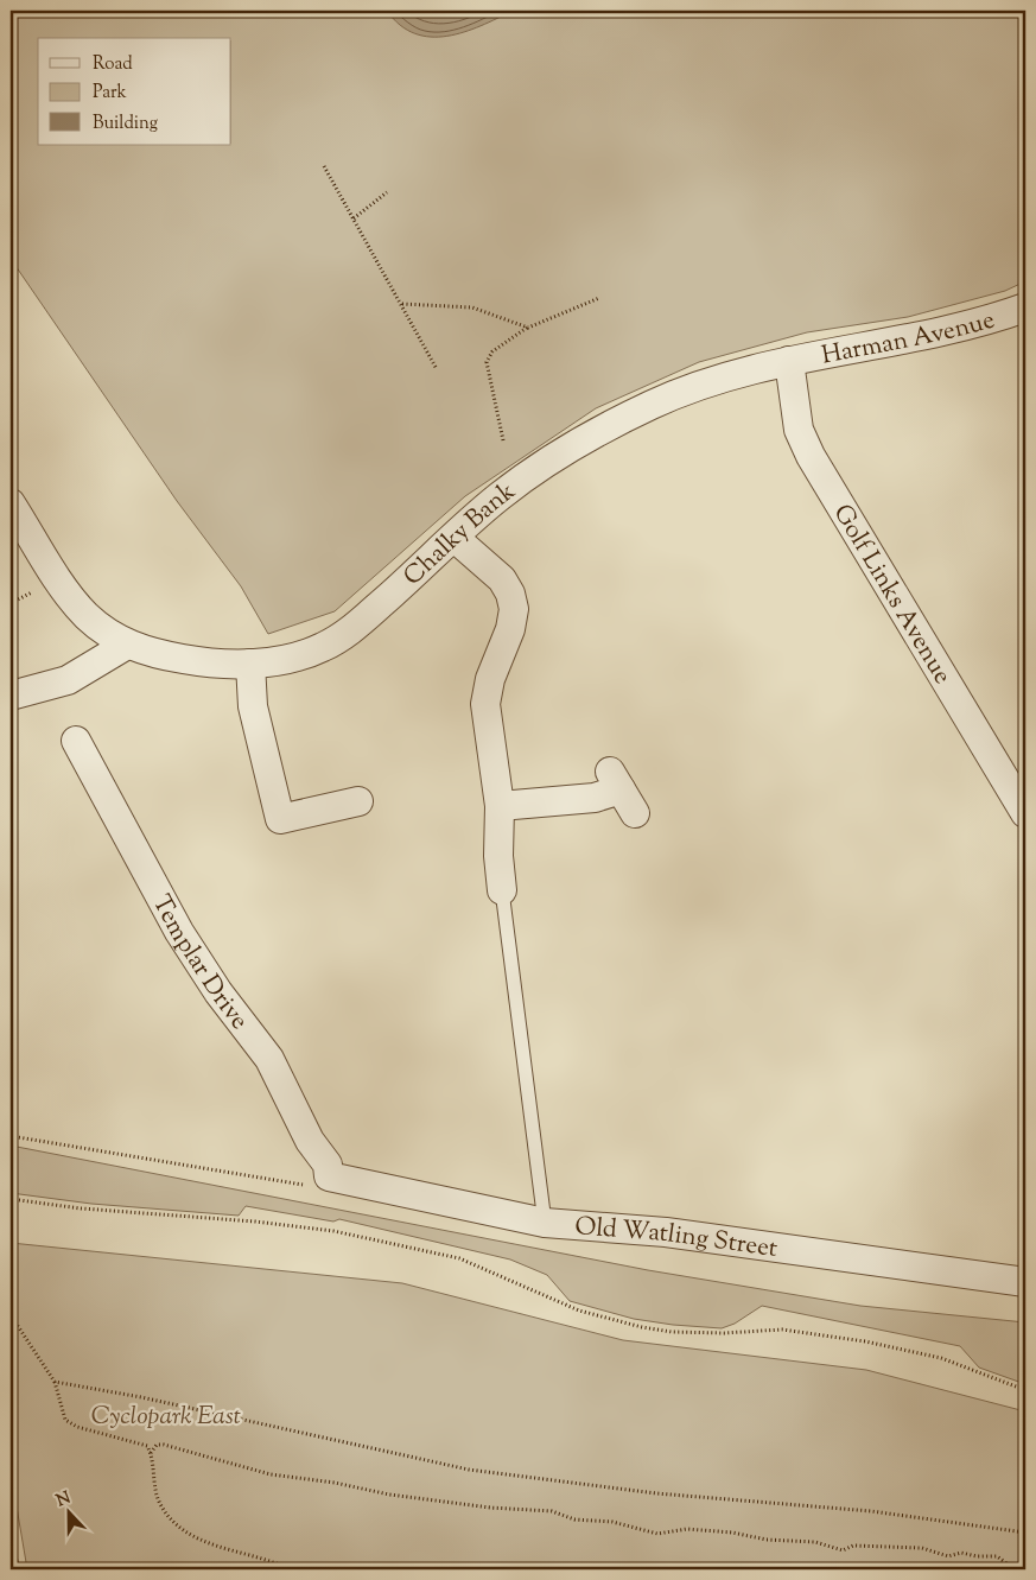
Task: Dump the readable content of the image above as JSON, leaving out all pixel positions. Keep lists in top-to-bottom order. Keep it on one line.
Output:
{"streets":{"street":["Harman Avenue","Chalky Bank","Golf Links Avenue","Templar Drive","Old Watling Street"]},"crossings":[["Harman Avenue","Chalky Bank"],["Harman Avenue","Golf Links Avenue"],["Chalky Bank","Golf Links Avenue"],["Templar Drive","Old Watling Street"]],"parks":["Cyclopark East"],"legend":["Road","Park","Building"],"north":"top"}
